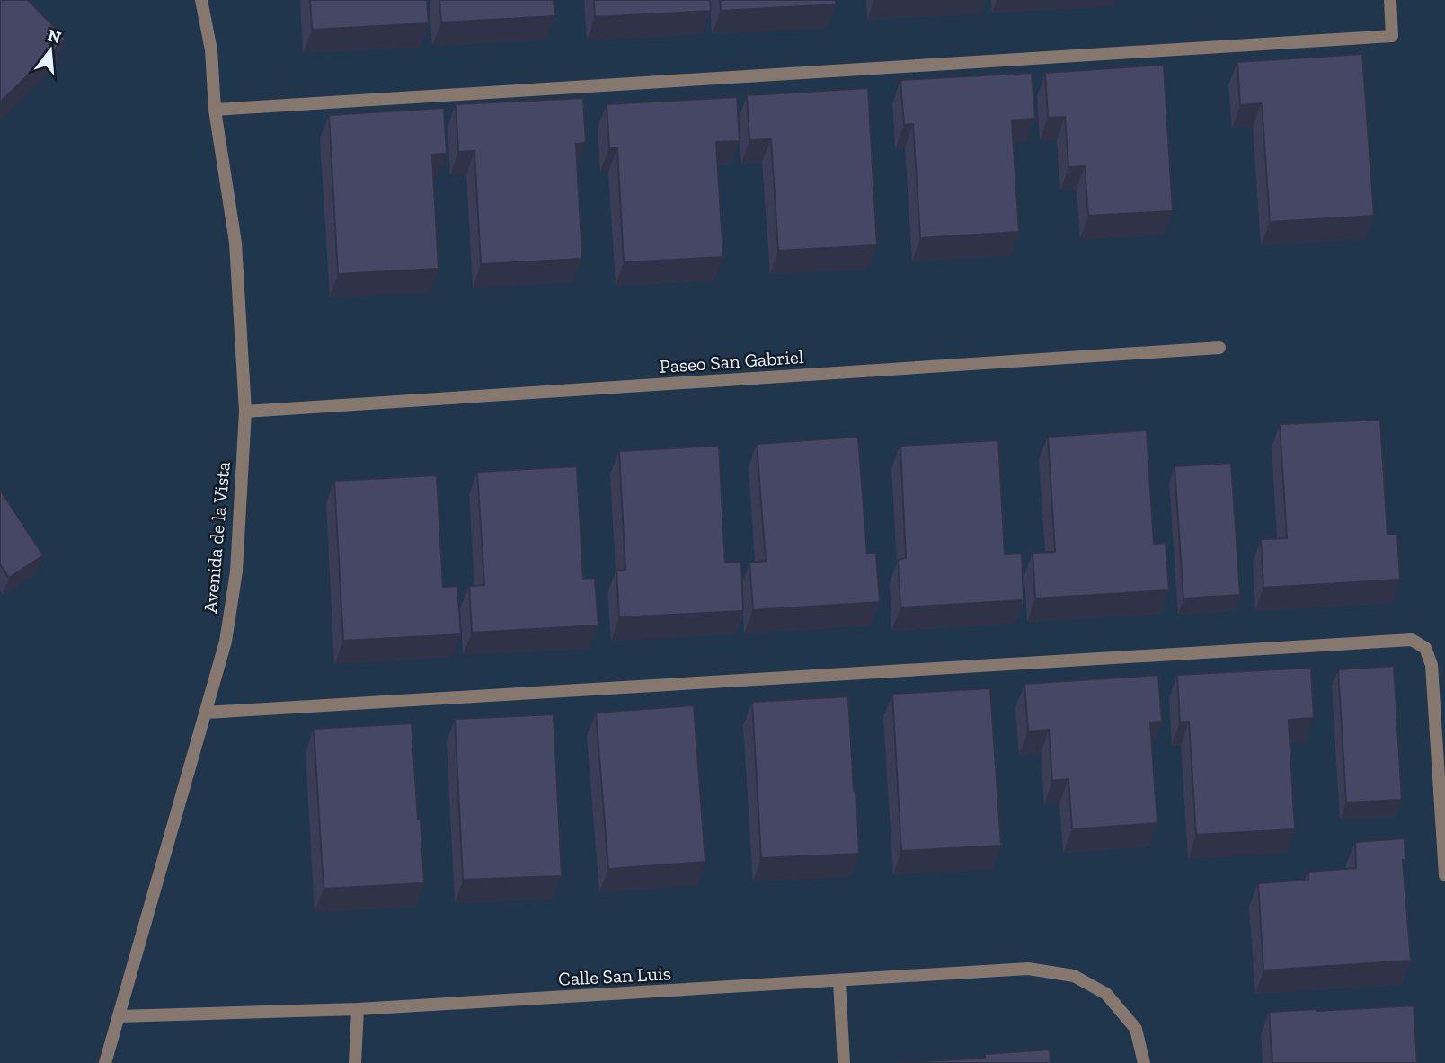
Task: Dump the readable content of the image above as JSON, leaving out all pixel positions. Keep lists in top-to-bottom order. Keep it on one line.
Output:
{"streets":{"street":["Paseo San Gabriel","Avenida de la Vista","Calle San Luis"]},"crossings":[["Paseo San Gabriel","Avenida de la Vista"],["Avenida de la Vista","Calle San Luis"]],"north":"top"}
